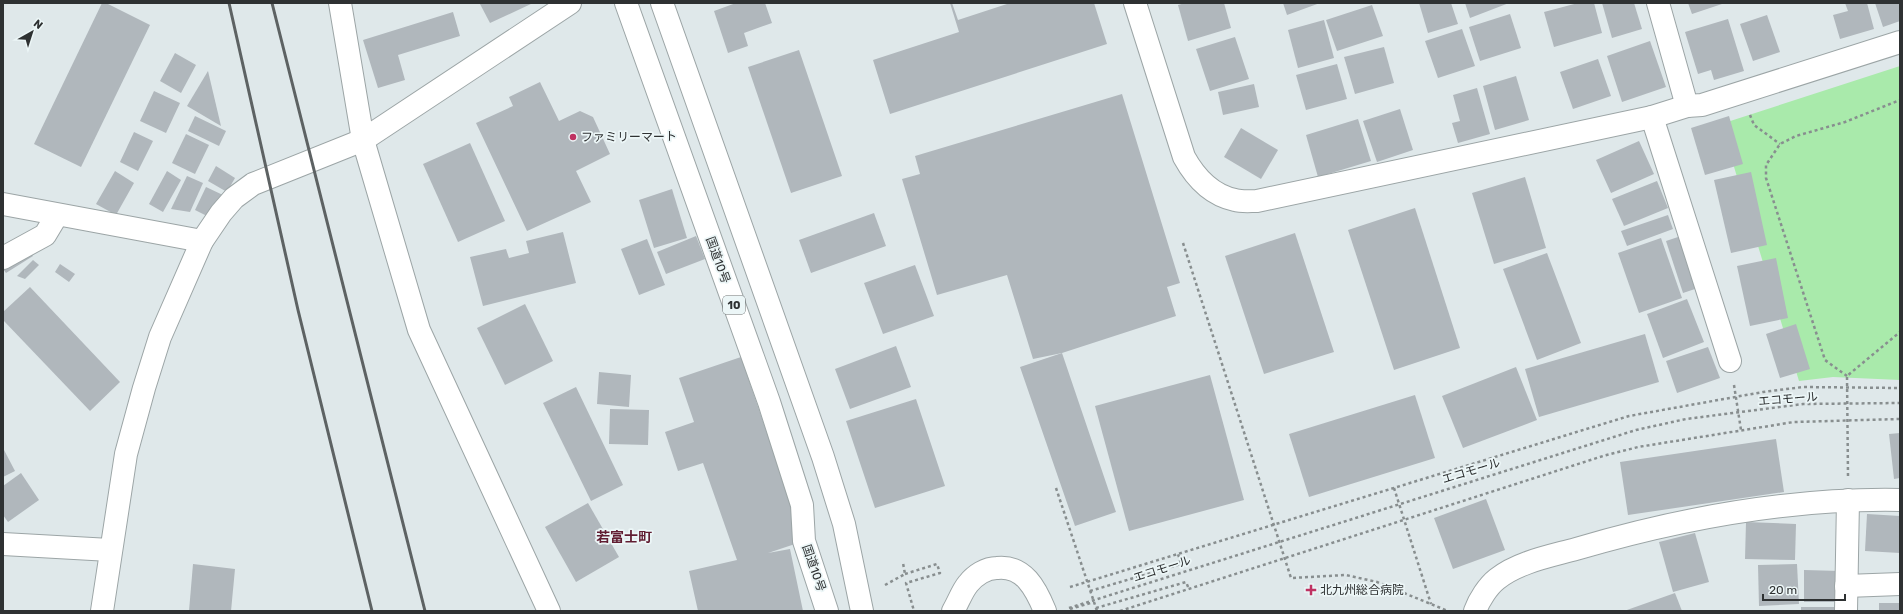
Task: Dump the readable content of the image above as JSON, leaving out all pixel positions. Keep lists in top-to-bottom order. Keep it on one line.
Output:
{"streets":{"main road":["国道10号","10"],"path":["エコモール"]},"districts":["若富士町"],"places":{"other":["ファミリーマート"],"health":["北九州総合病院"]},"scale_bar":"20 m","north":"top right"}
